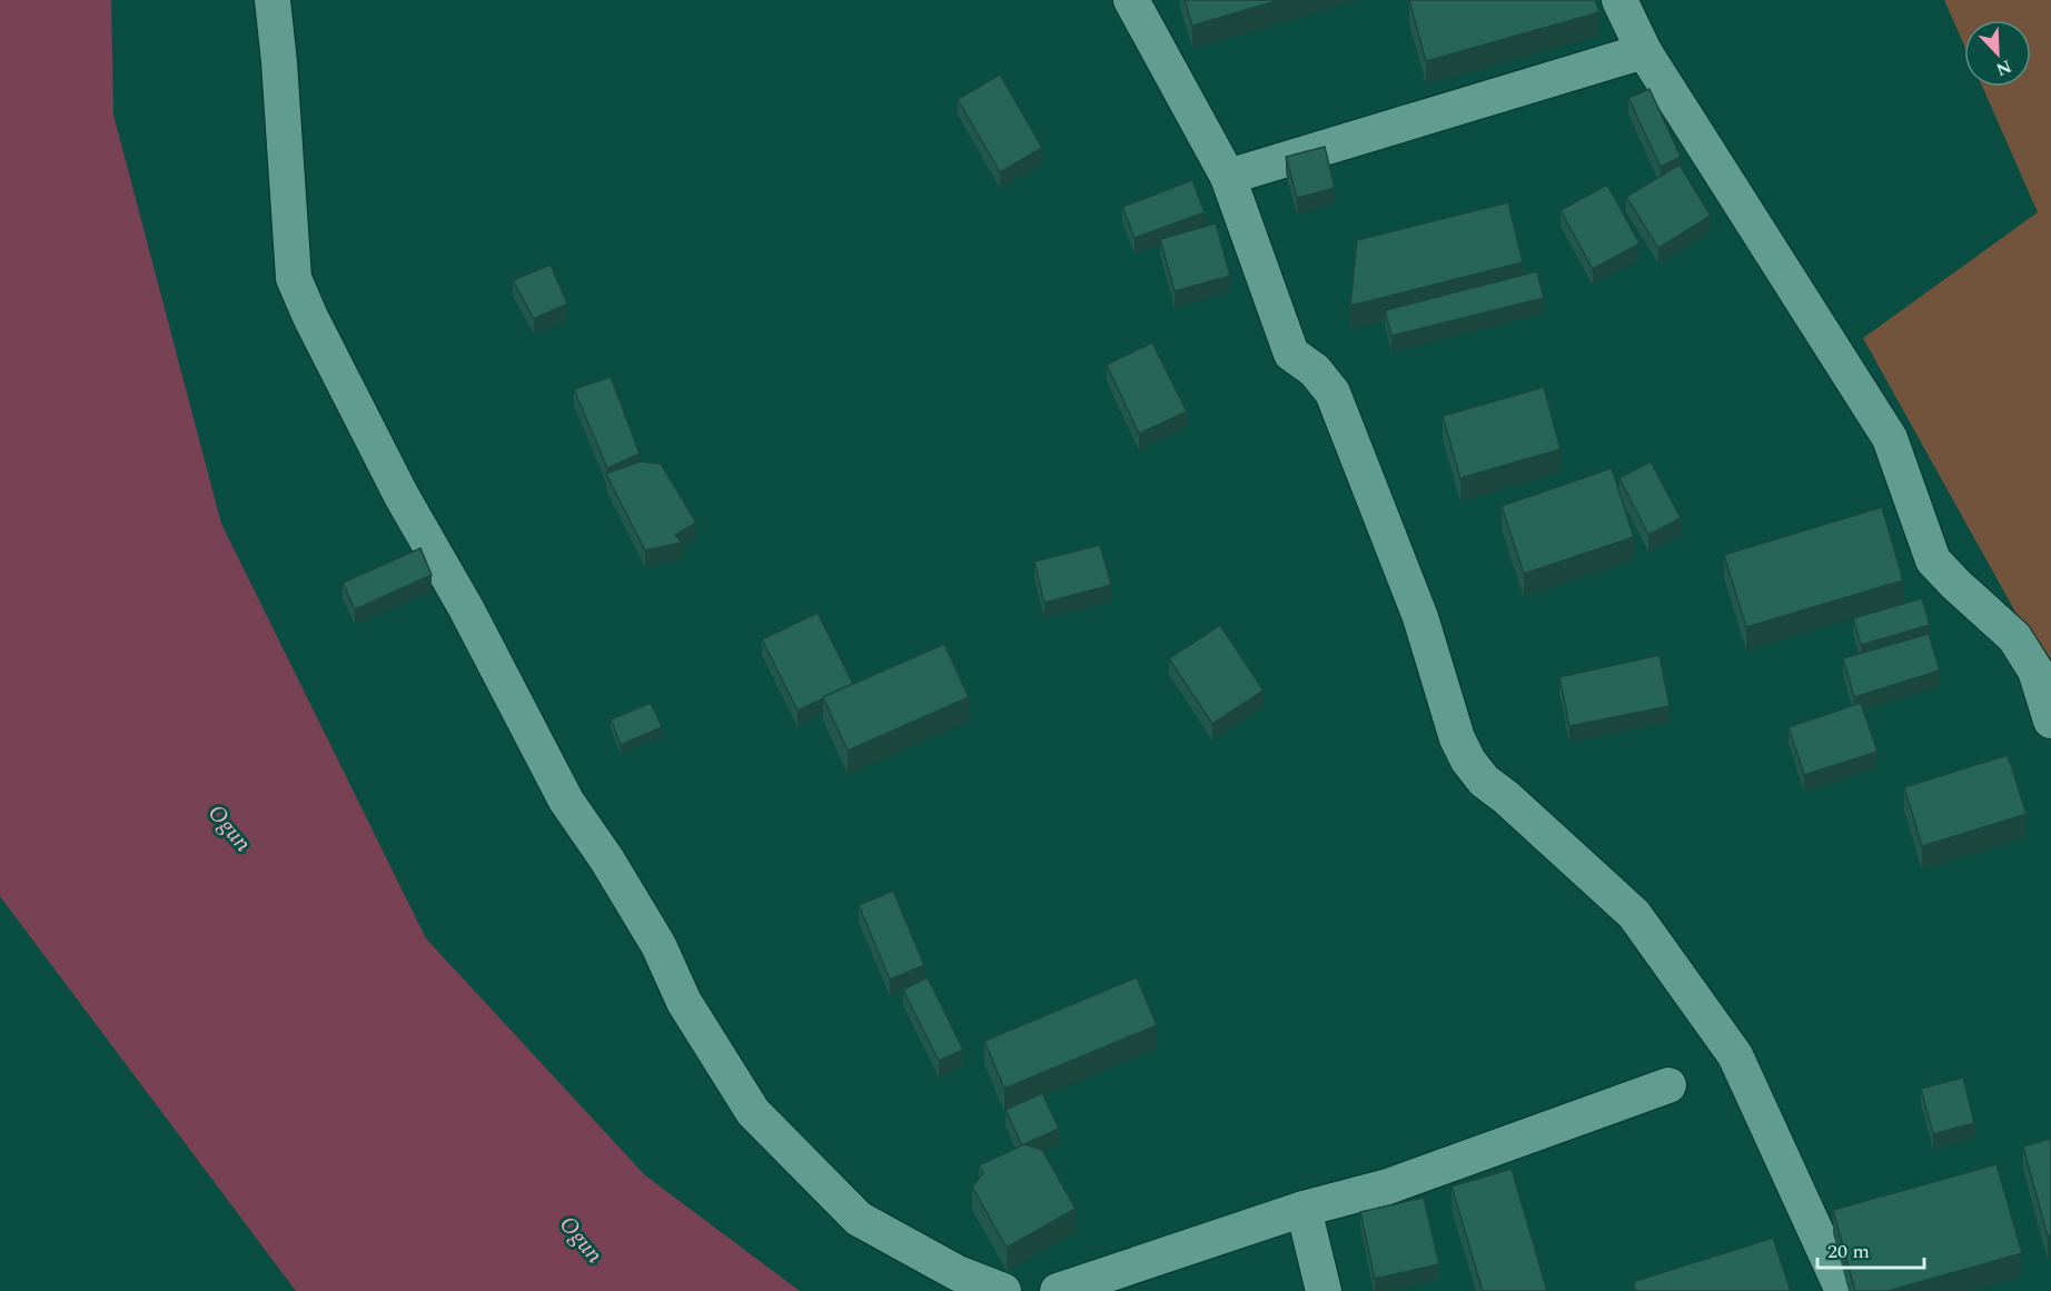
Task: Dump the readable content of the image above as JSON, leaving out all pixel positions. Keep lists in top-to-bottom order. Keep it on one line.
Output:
{"water":["Ogun"],"scale_bar":"20 m","north":"bottom right"}
